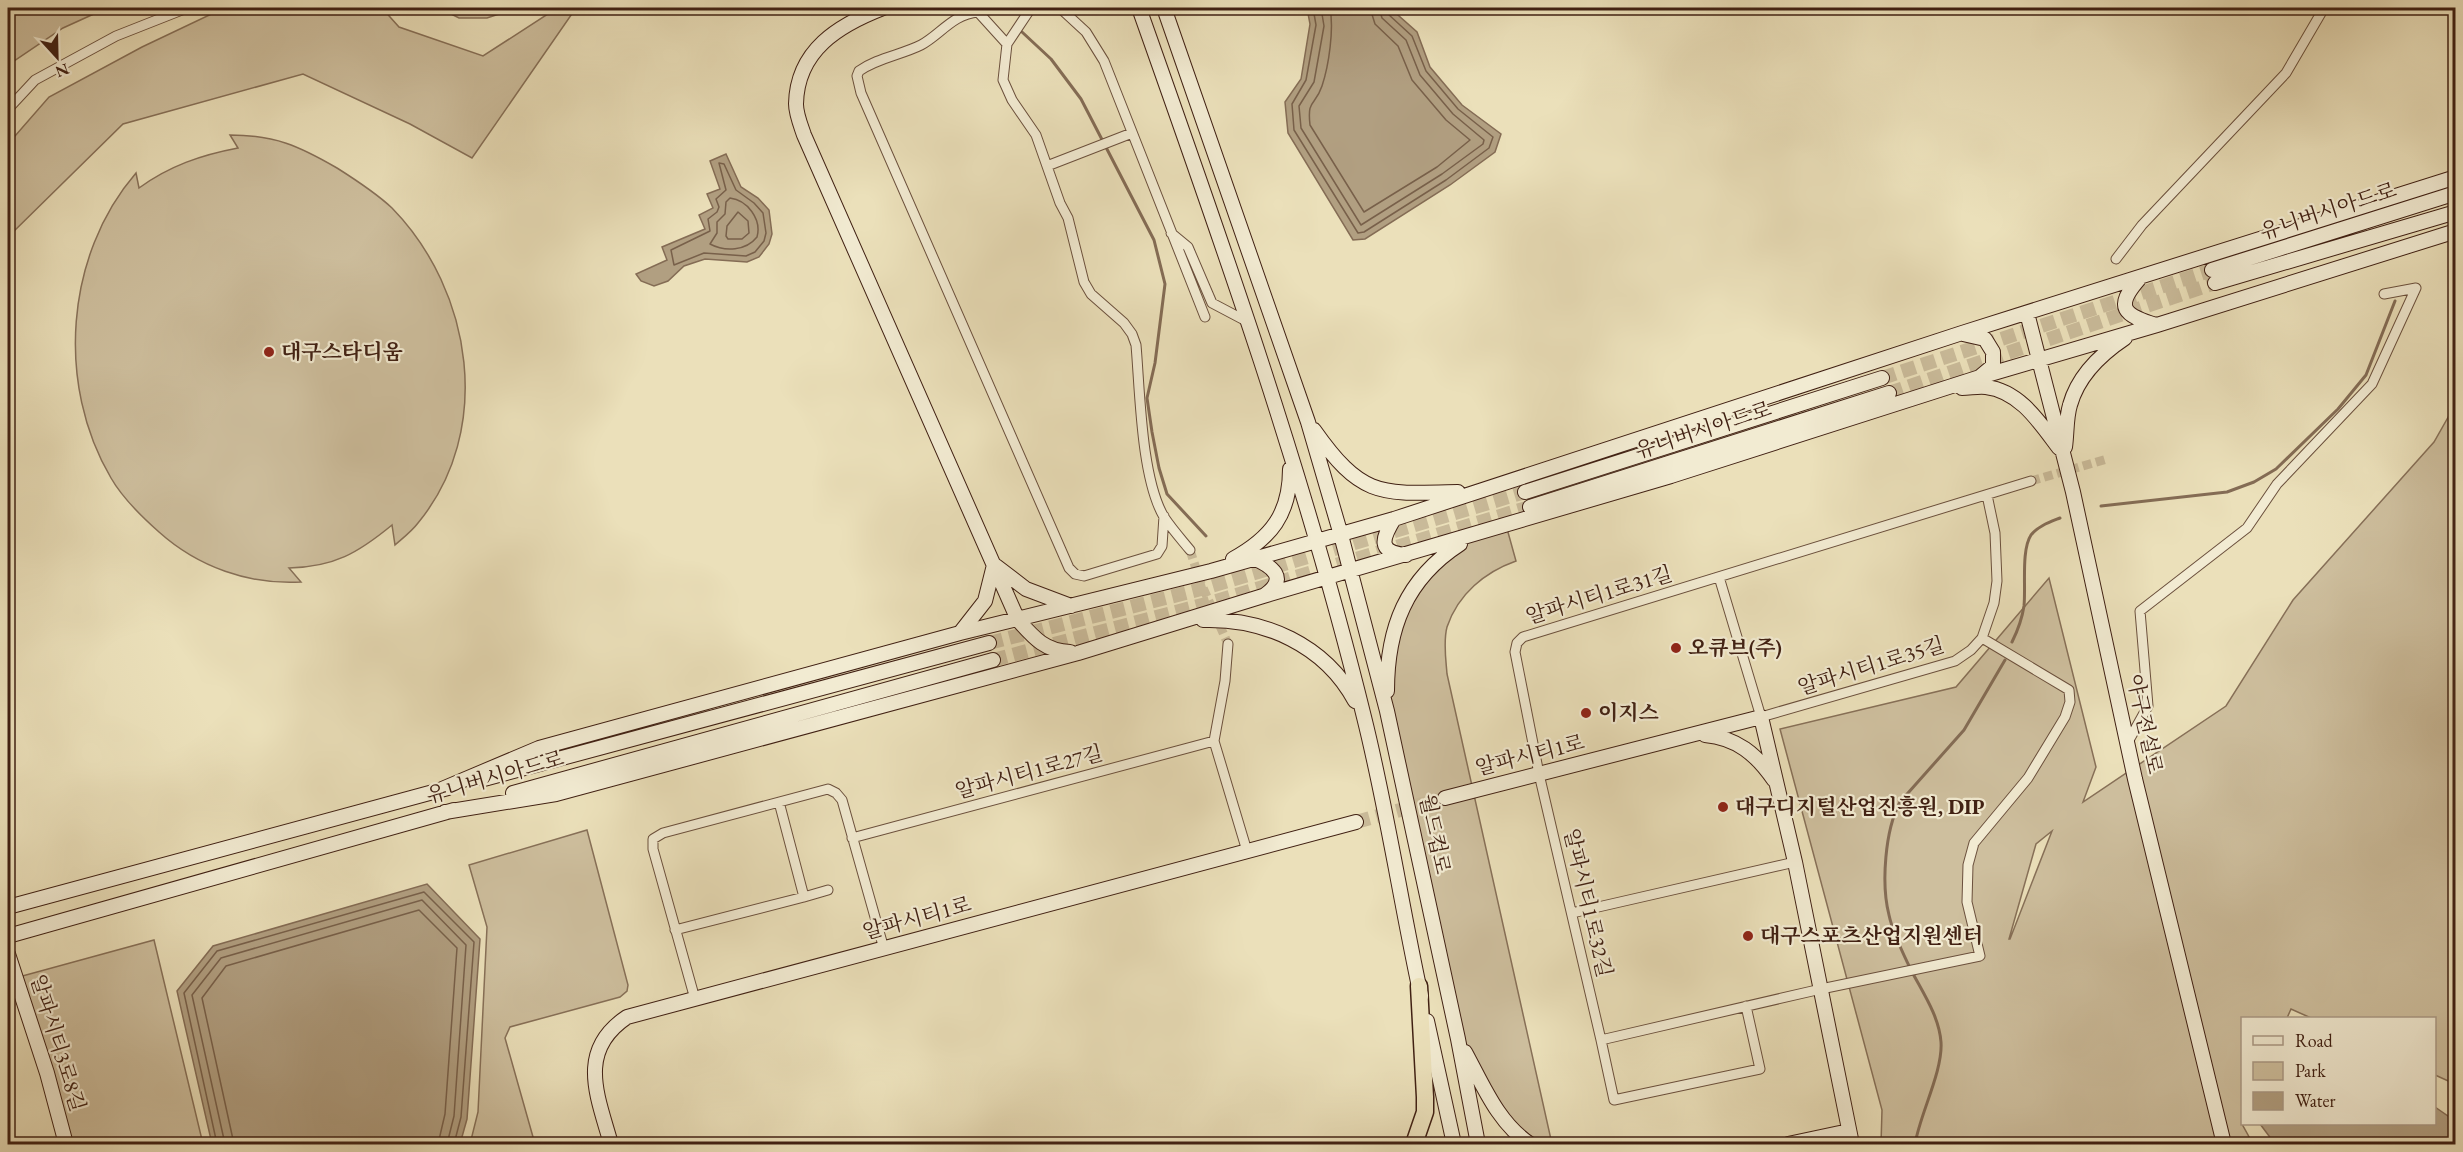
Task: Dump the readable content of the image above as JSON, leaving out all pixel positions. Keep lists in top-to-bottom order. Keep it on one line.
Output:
{"streets":{"main road":["유니버시아드로","야구전설로","알파시티1로","월드컵로","알파시티3로8길"],"street":["알파시티1로31길","알파시티1로35길","알파시티1로27길","알파시티1로32길"]},"crossings":[["알파시티1로31길","알파시티1로35길"],["알파시티1로31길","알파시티1로"],["알파시티1로31길","알파시티1로32길"],["알파시티1로35길","알파시티1로"],["알파시티1로","알파시티1로32길"]],"places":["대구스타디움","오큐브(주)","이지스","대구디지털산업진흥원, DIP","대구스포츠산업지원센터"],"legend":["Road","Park","Water"],"north":"bottom"}
